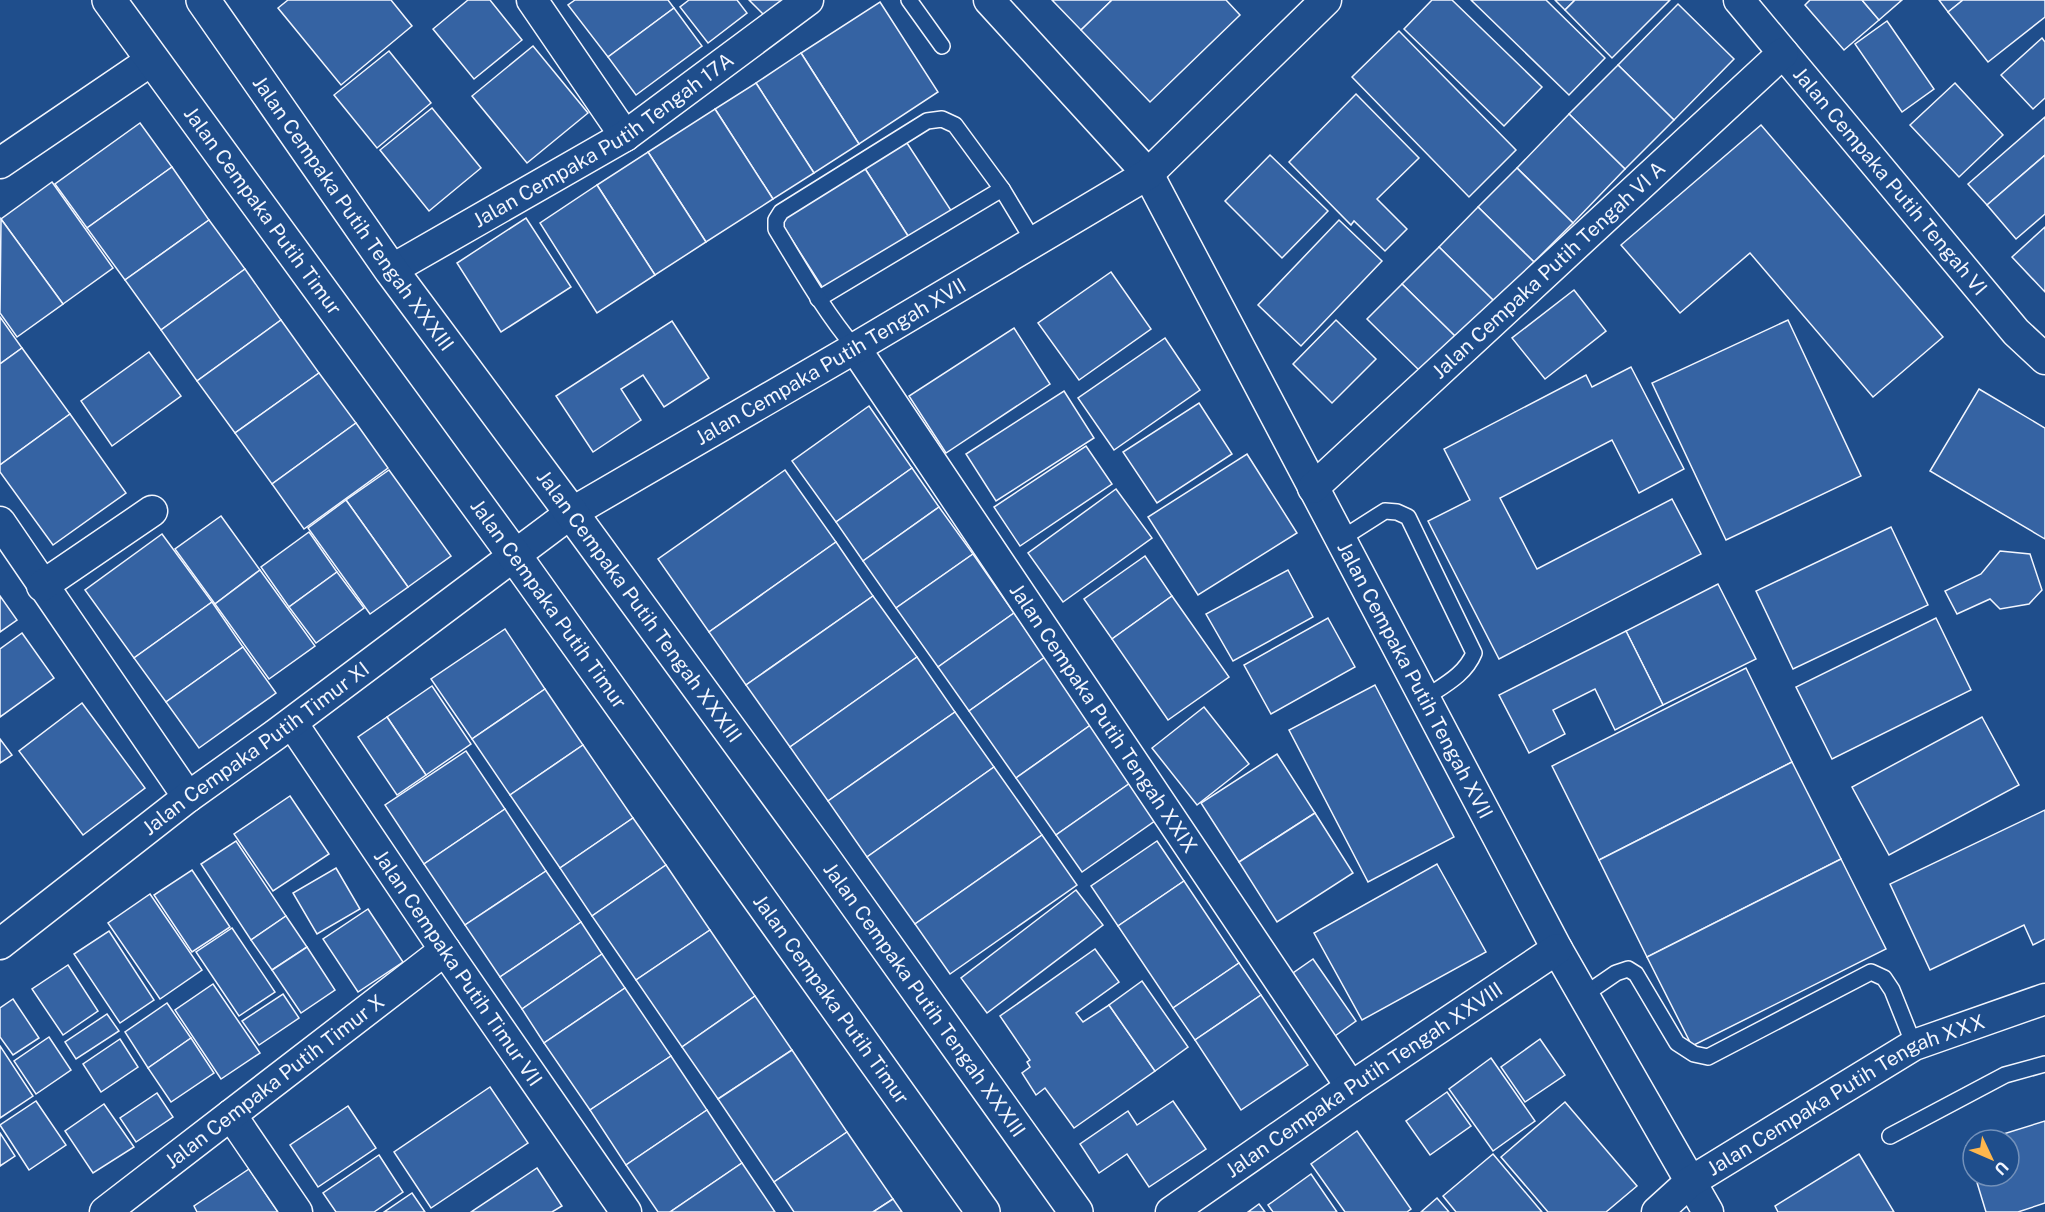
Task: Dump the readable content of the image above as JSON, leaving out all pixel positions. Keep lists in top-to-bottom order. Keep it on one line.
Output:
{"streets":{"street":["Jalan Cempaka Putih Tengah 17A","Jalan Cempaka Putih Tengah VI","Jalan Cempaka Putih Timur","Jalan Cempaka Putih Tengah XXXIII","Jalan Cempaka Putih Tengah VI A","Jalan Cempaka Putih Tengah XVII","Jalan Cempaka Putih Tengah XXIX","Jalan Cempaka Putih Timur XI","Jalan Cempaka Putih Timur VII","Jalan Cempaka Putih Tengah XXVIII","Jalan Cempaka Putih Timur X","Jalan Cempaka Putih Tengah XXX"]},"crossings":[["Jalan Cempaka Putih Tengah 17A","Jalan Cempaka Putih Tengah XXXIII"],["Jalan Cempaka Putih Tengah VI","Jalan Cempaka Putih Tengah VI A"],["Jalan Cempaka Putih Timur","Jalan Cempaka Putih Tengah XVII"],["Jalan Cempaka Putih Timur","Jalan Cempaka Putih Timur XI"],["Jalan Cempaka Putih Tengah XXXIII","Jalan Cempaka Putih Tengah XVII"],["Jalan Cempaka Putih Tengah VI A","Jalan Cempaka Putih Tengah XVII"],["Jalan Cempaka Putih Tengah XVII","Jalan Cempaka Putih Tengah XXIX"],["Jalan Cempaka Putih Tengah XVII","Jalan Cempaka Putih Timur XI"],["Jalan Cempaka Putih Tengah XVII","Jalan Cempaka Putih Tengah XXVIII"],["Jalan Cempaka Putih Tengah XVII","Jalan Cempaka Putih Tengah XXX"],["Jalan Cempaka Putih Tengah XXIX","Jalan Cempaka Putih Tengah XXVIII"],["Jalan Cempaka Putih Timur XI","Jalan Cempaka Putih Timur VII"],["Jalan Cempaka Putih Timur VII","Jalan Cempaka Putih Timur X"]],"north":"bottom right"}
